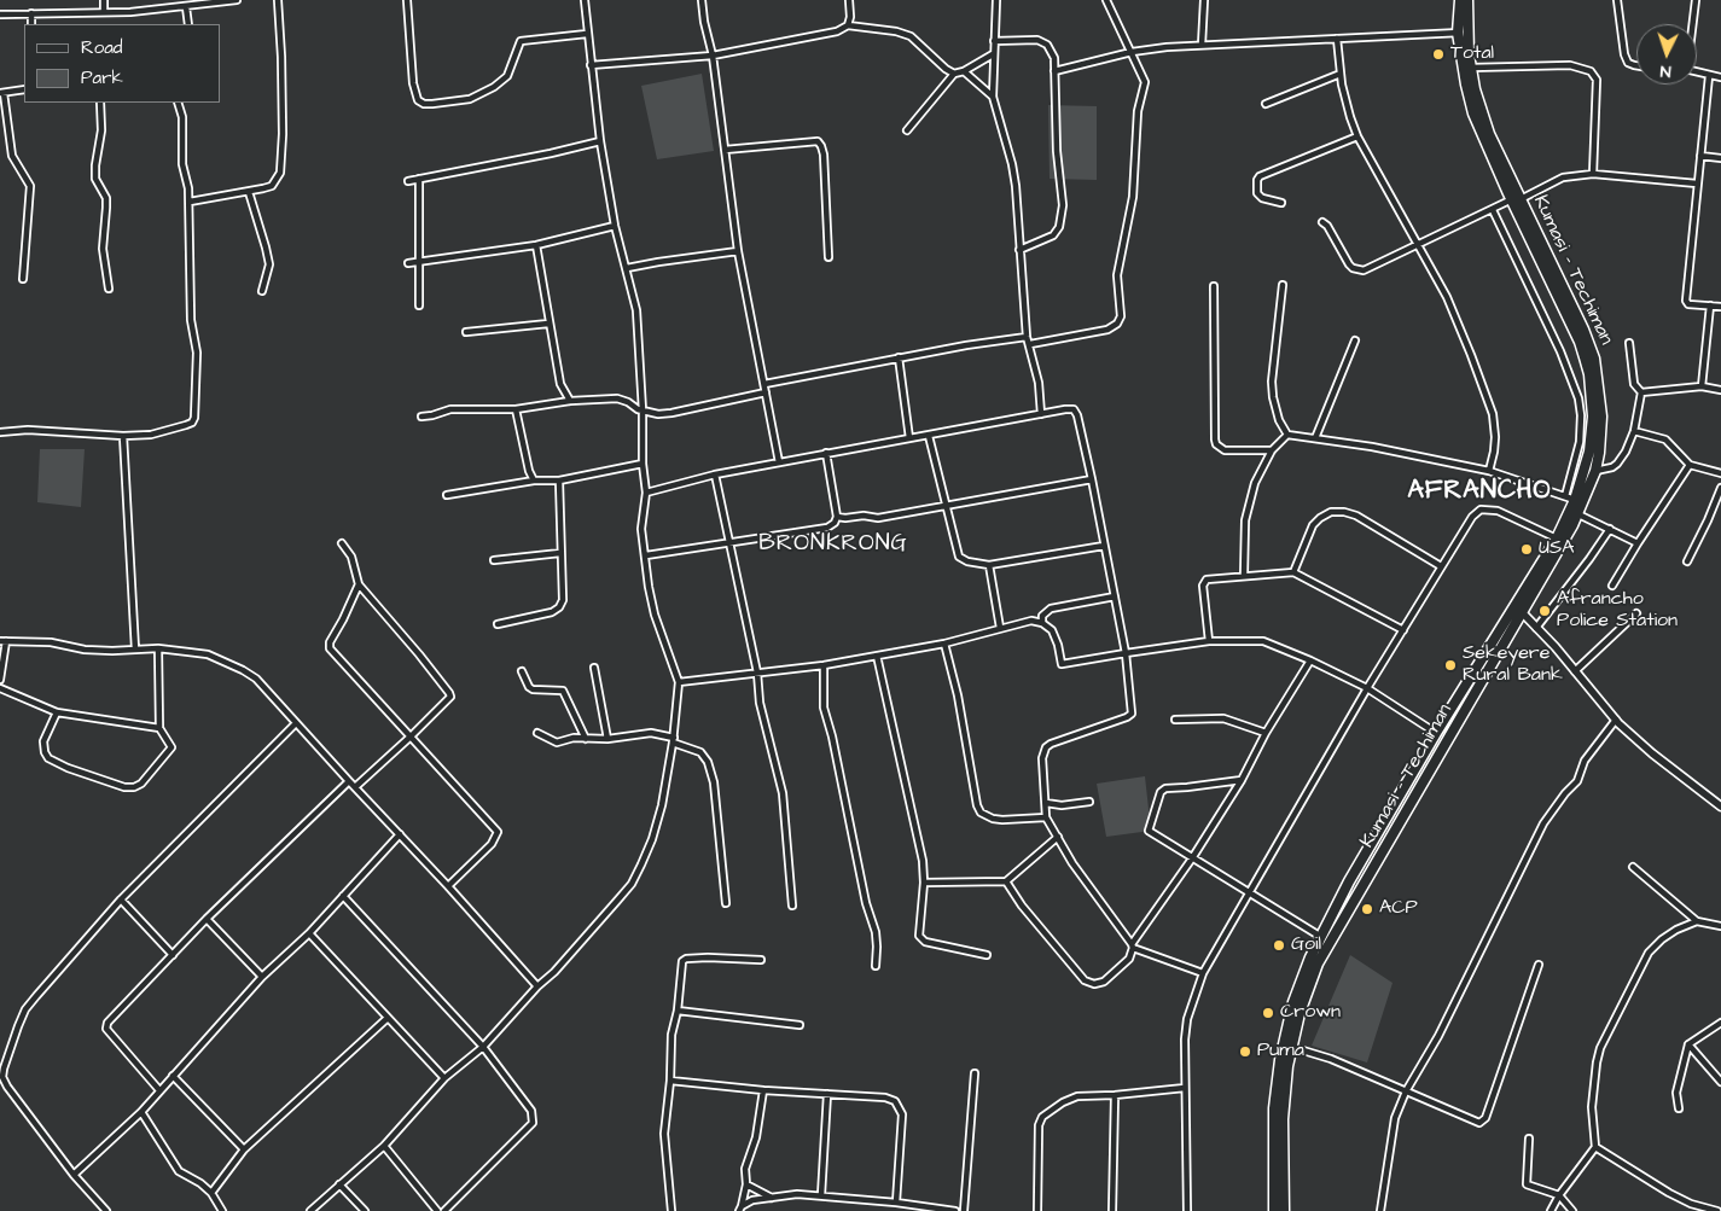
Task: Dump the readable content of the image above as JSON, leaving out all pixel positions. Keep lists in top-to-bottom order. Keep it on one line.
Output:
{"streets":{"highway":["Kumasi - Techiman"]},"districts":["AFRANCHO","BRONKRONG"],"places":["Total","USA","Afrancho Police Station","Sekeyere Rural Bank","ACP","Goil","Crown","Puma"],"legend":["Road","Park"],"north":"bottom"}
